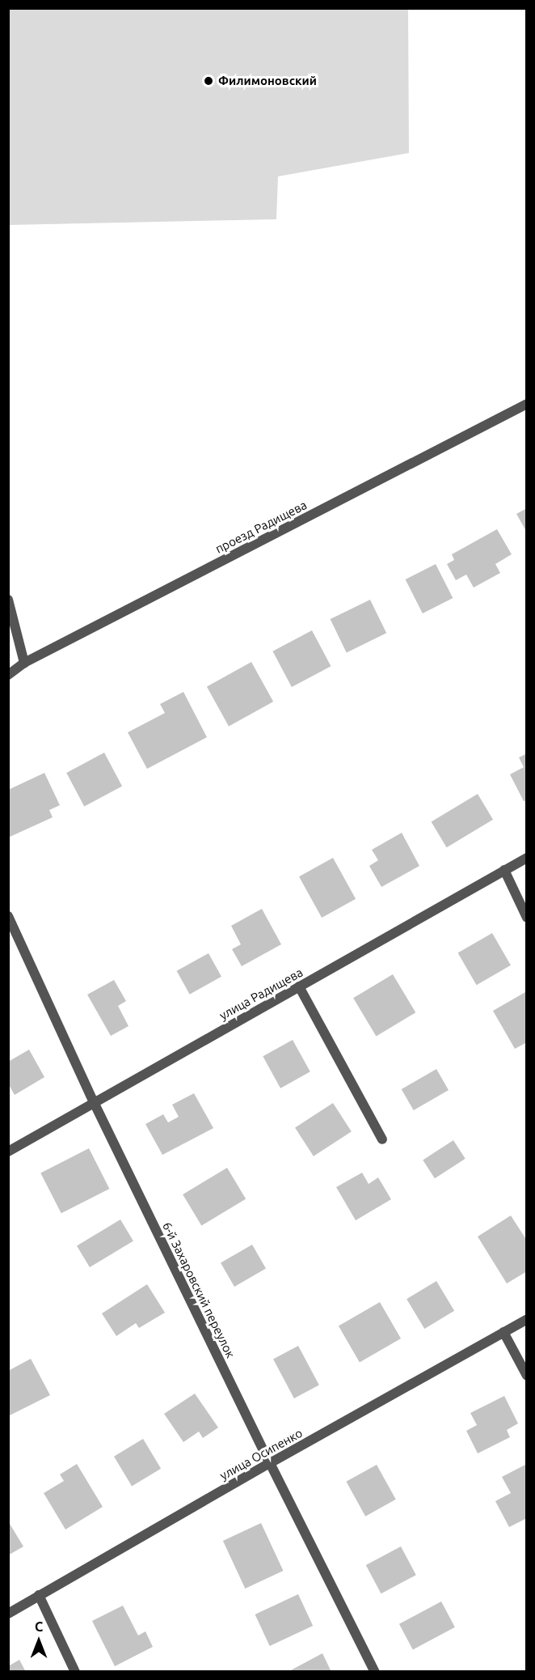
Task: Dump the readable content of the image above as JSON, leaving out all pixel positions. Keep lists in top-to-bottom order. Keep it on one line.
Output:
{"streets":{"street":["проезд Радищева","улица Радищева","6-й Захаровский переулок","улица Осипенко"]},"crossings":[["улица Радищева","6-й Захаровский переулок"],["6-й Захаровский переулок","улица Осипенко"]],"places":["Филимоновский"],"north":"top"}
